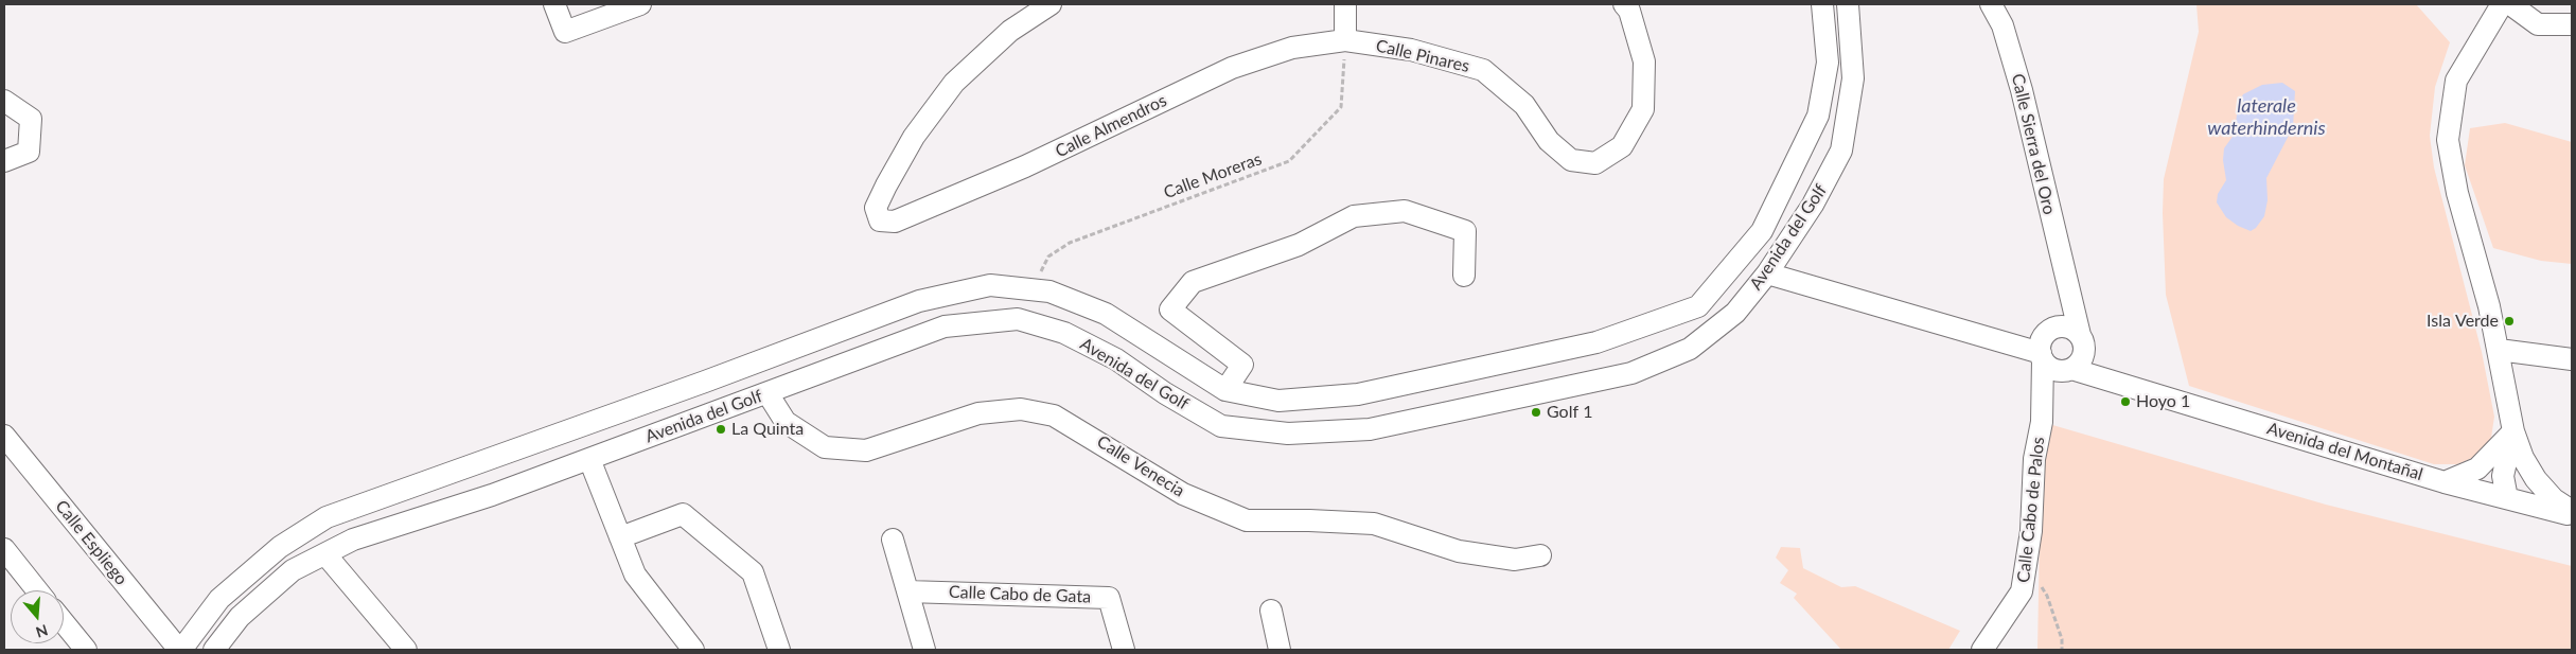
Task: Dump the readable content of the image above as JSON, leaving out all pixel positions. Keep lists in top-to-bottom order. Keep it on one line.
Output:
{"streets":{"street":["Calle Pinares","Calle Almendros","Calle Sierra del Oro","Avenida del Golf","Avenida del Montañal","Calle Venecia","Calle Cabo de Palos","Calle Espliego","Calle Cabo de Gata"],"path":["Calle Moreras"]},"crossings":[["Calle Pinares","Calle Almendros"],["Calle Pinares","Calle Moreras"],["Calle Almendros","Calle Moreras"],["Calle Sierra del Oro","Avenida del Montañal"],["Calle Sierra del Oro","Calle Cabo de Palos"],["Calle Moreras","Avenida del Golf"],["Avenida del Golf","Calle Venecia"],["Avenida del Golf","Calle Espliego"],["Avenida del Montañal","Calle Cabo de Palos"]],"water":["laterale waterhindernis"],"places":["Isla Verde","Hoyo 1","Golf 1","La Quinta"],"north":"bottom"}
